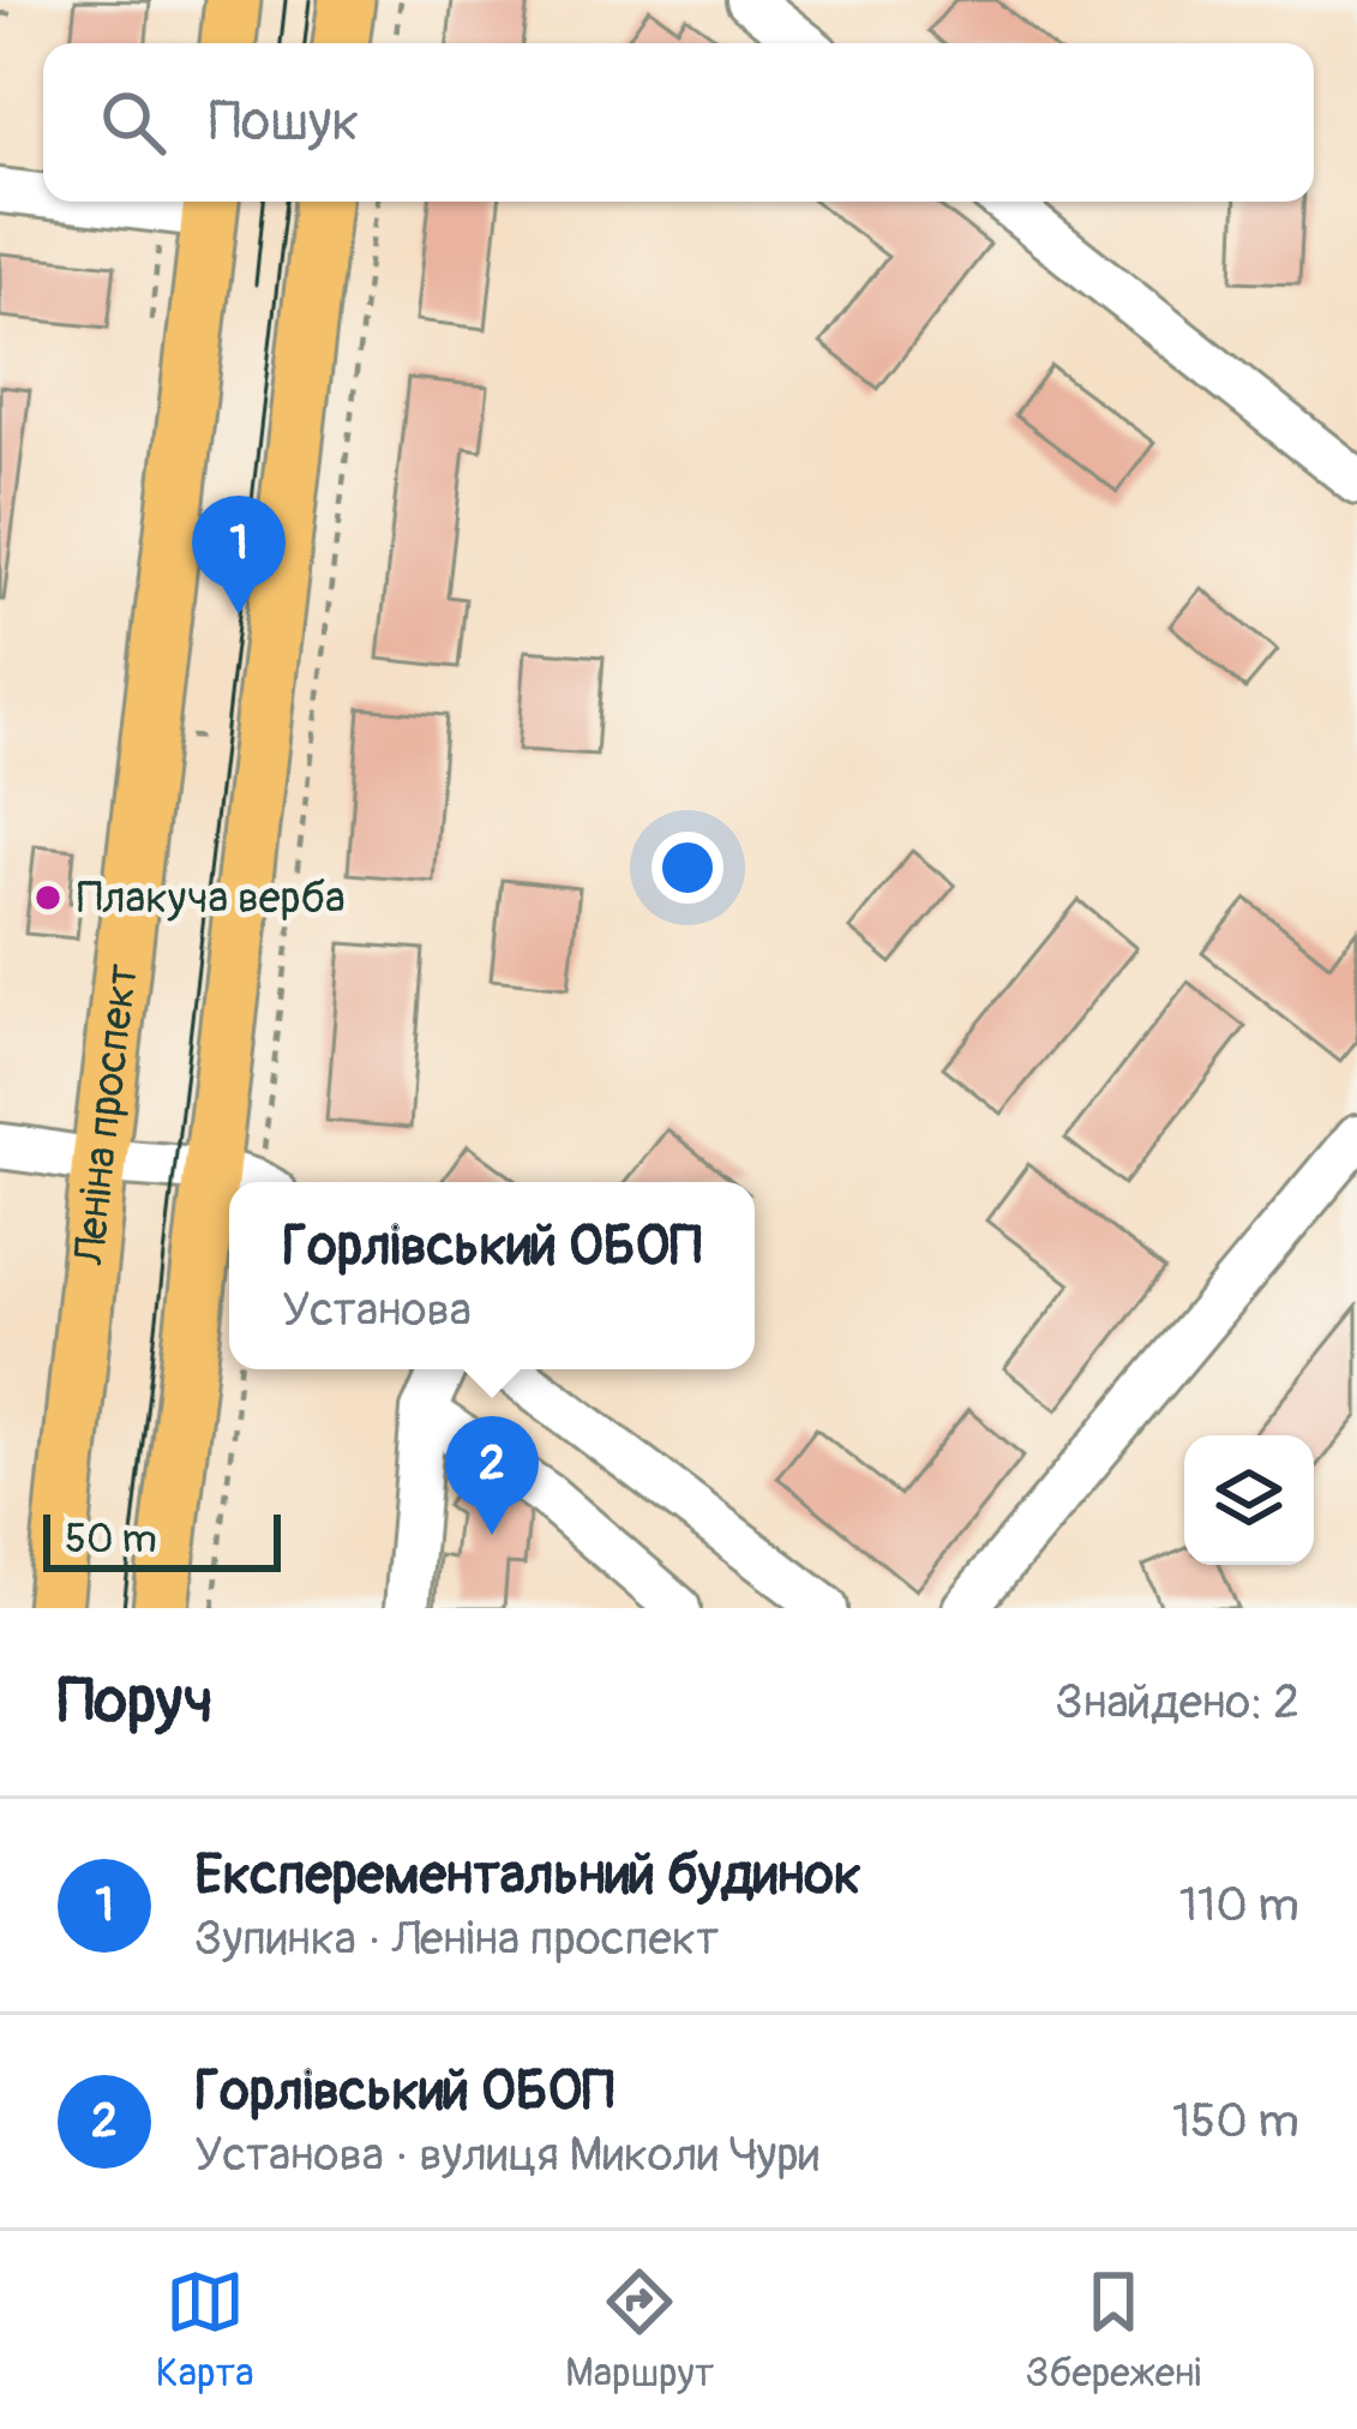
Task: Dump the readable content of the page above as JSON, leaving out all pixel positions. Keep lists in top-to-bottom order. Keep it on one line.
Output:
{"streets":{"main road":["Леніна проспект"]},"places":["Плакуча верба"],"scale_bar":"50 m","page":{"search":"Пошук","pins":["1","2"],"popup":["Горлівський ОБОП","Установа"],"scale":"50 m","heading":["Поруч","Знайдено: 2"],"list":[{"mark":"1","name":"Експерементальний будинок","note":"Зупинка · Леніна проспект","value":"110 m"},{"mark":"2","name":"Горлівський ОБОП","note":"Установа · вулиця Миколи Чури","value":"150 m"}],"nav":["Карта","Маршрут","Збережені"]}}
